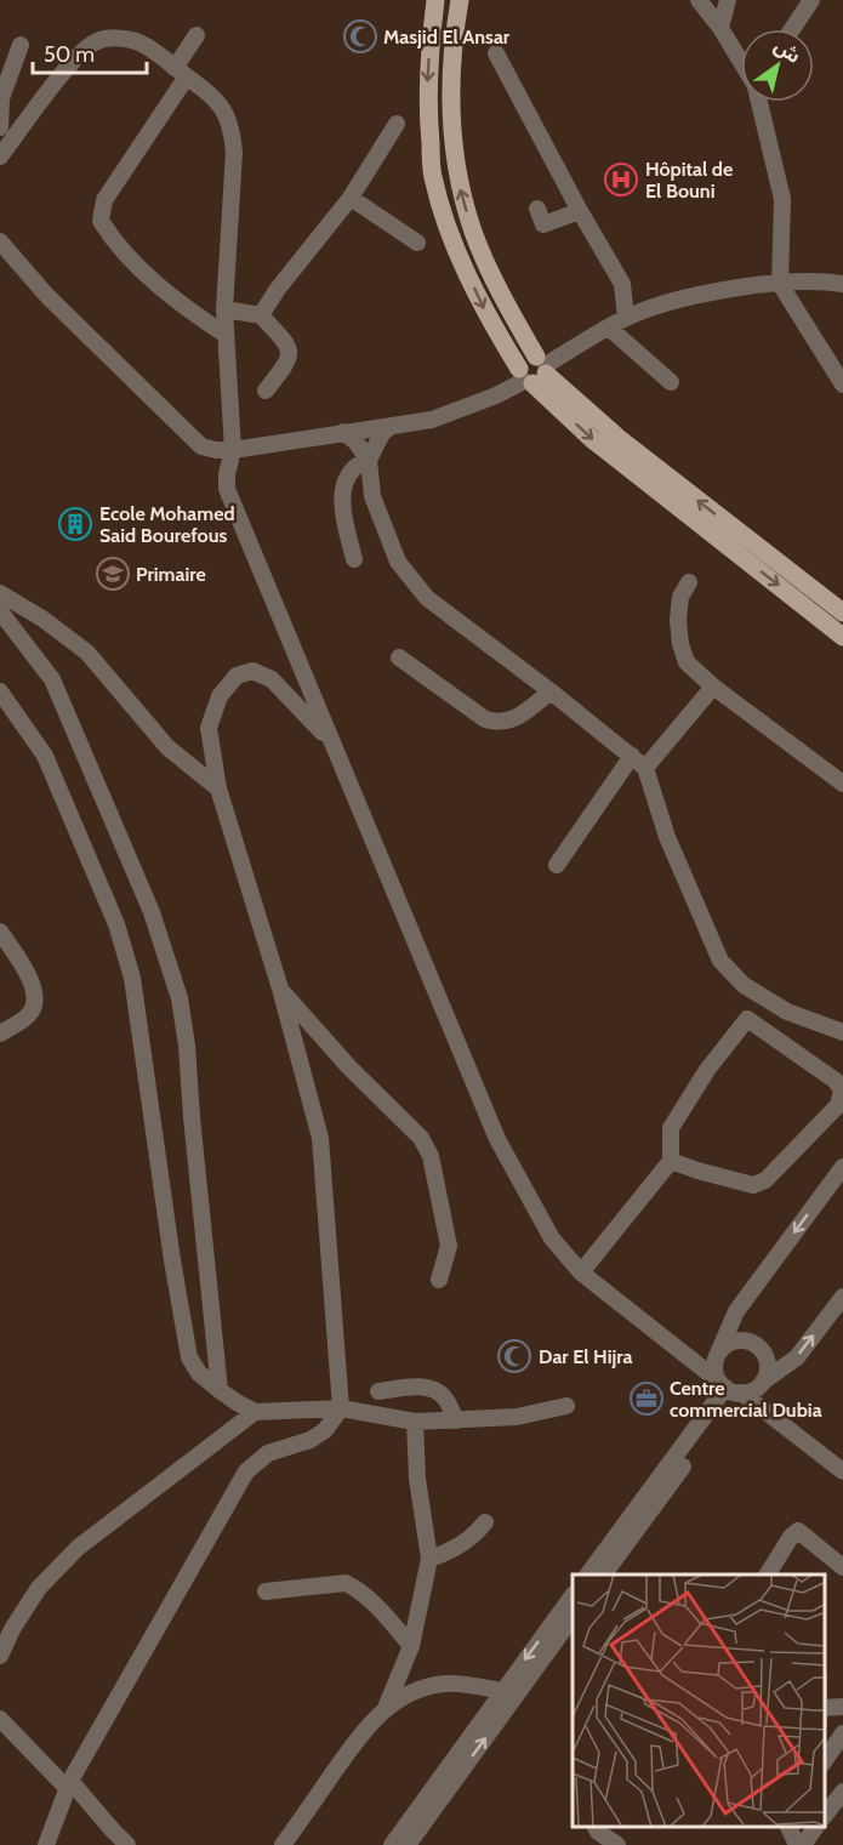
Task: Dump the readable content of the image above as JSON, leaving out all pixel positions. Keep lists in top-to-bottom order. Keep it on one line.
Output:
{"places":{"mosque":["Masjid El Ansar","Dar El Hijra"],"hospital":["Hôpital de El Bouni"],"building":["Ecole Mohamed Said Bourefous"],"school or university":["Primaire"],"office":["Centre commercial Dubia"]},"scale_bar":"50 m","north":"top right"}
